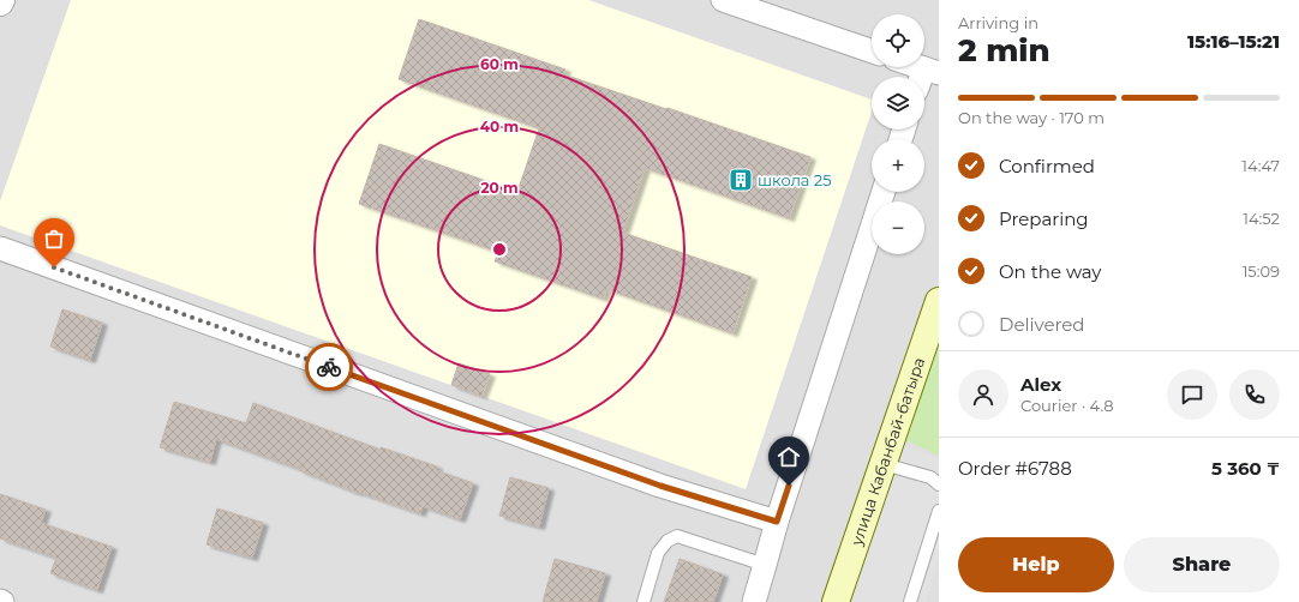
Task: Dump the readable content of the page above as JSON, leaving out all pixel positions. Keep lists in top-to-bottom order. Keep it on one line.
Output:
{"streets":{"main road":["улица Кабанбай-батыра"]},"places":{"building":["школа 25"]},"page":{"heading":["2 min","Arriving in","15:16–15:21"],"panel":["Alex","Courier · 4.8","Order #6788","5 360 ₸"],"map_buttons":["+","−"],"bar":"On the way · 170 m","list":[["Confirmed","14:47"],["Preparing","14:52"],["On the way","15:09"],"Delivered"],"buttons":["Help","Share"]},"rings":["60 m","40 m","20 m"]}
